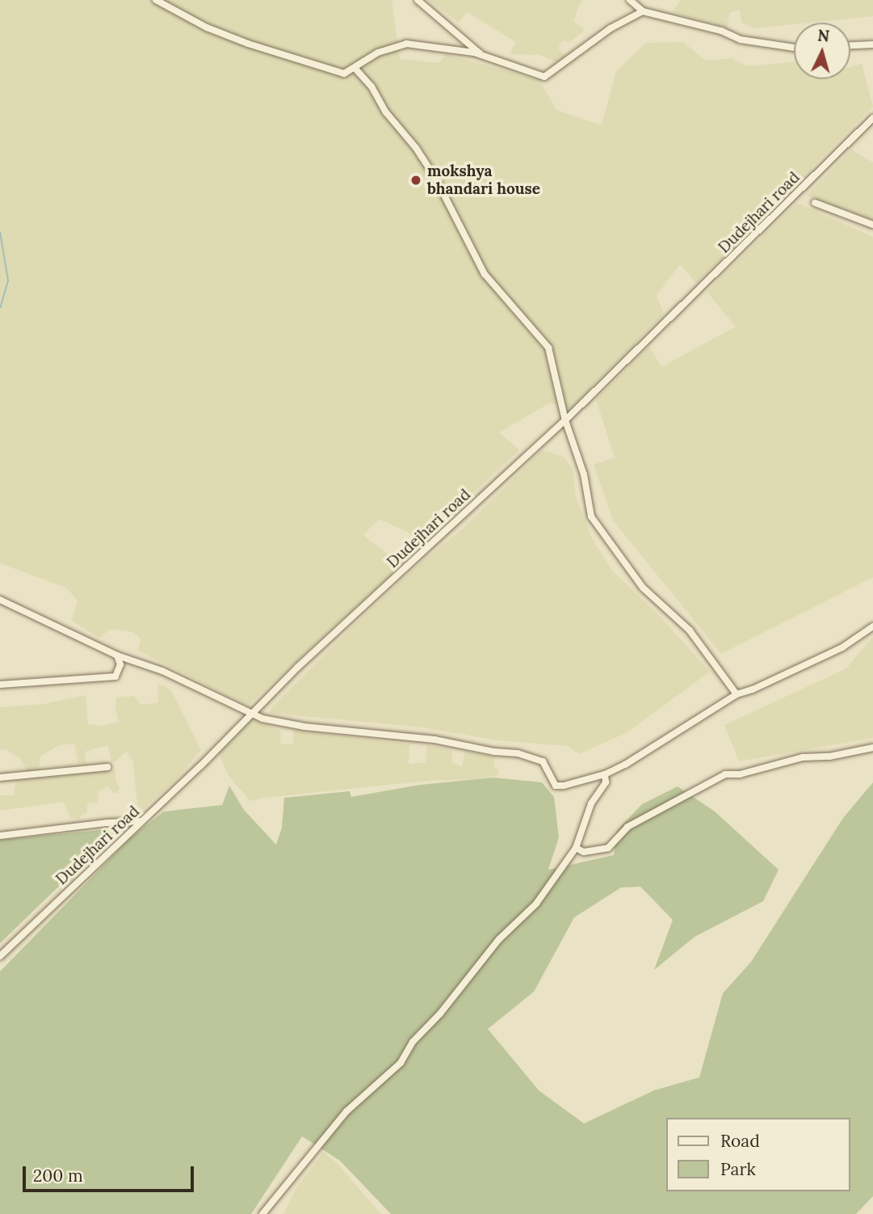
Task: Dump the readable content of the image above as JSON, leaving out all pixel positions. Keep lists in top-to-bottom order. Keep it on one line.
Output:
{"streets":{"street":["Dudejhari road"]},"places":["mokshya bhandari house"],"legend":["Road","Park"],"scale_bar":"200 m","north":"top"}
